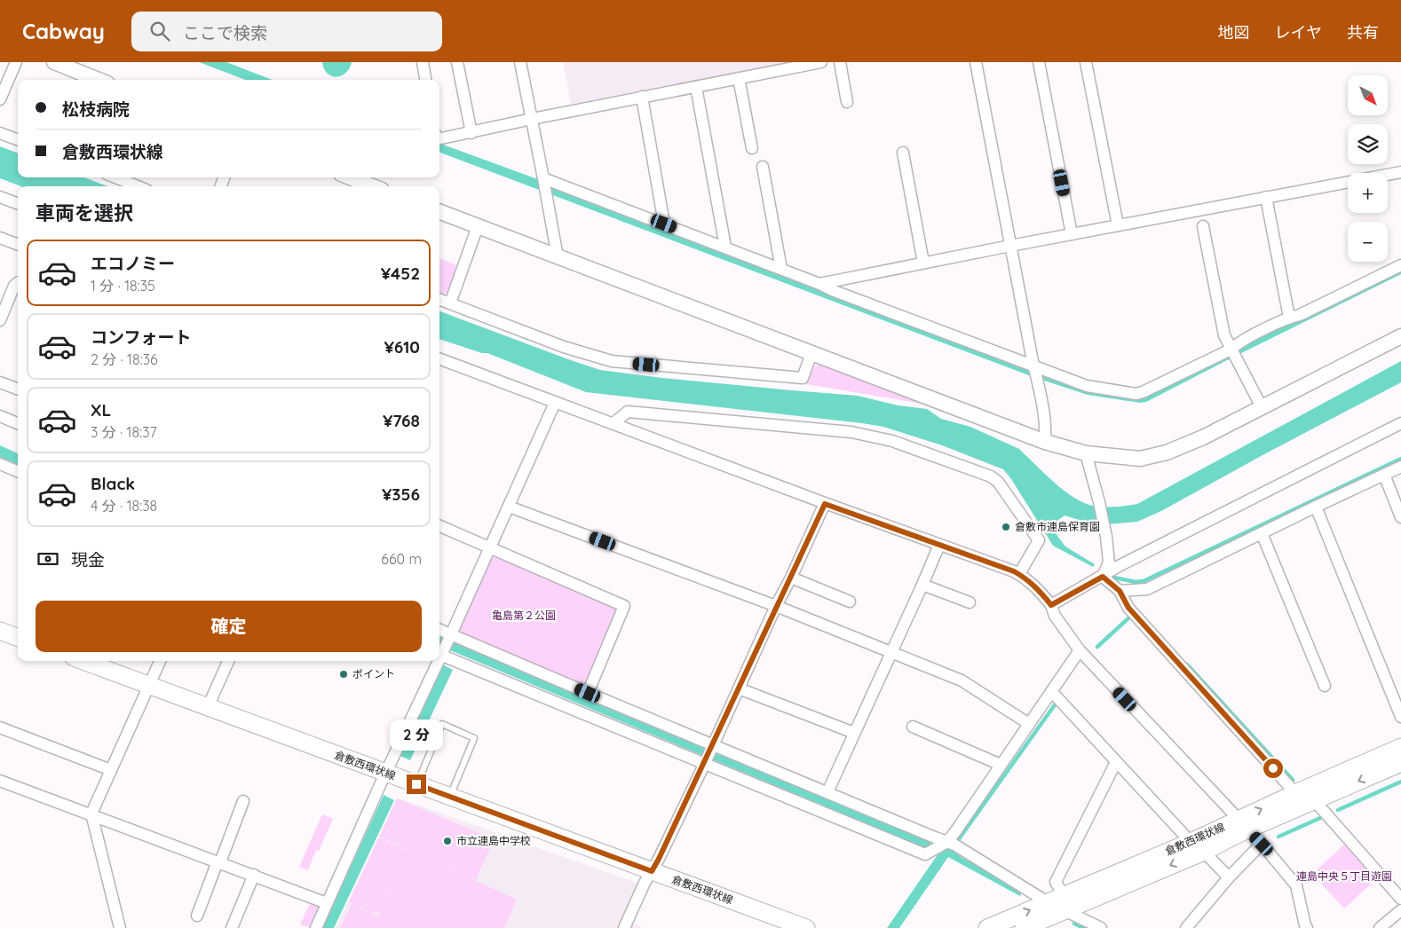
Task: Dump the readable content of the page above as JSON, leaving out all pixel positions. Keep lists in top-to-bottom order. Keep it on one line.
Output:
{"streets":{"main road":["倉敷西環状線"]},"parks":["亀島第２公園","連島中央５丁目遊園"],"places":["倉敷市連島保育園","ポイント","市立連島中学校"],"north":"bottom right","page":{"header":"Cabway","search":"ここで検索","nav":["地図","レイヤ","共有"],"map_buttons":["+","−"],"banner":["松枝病院","倉敷西環状線"],"heading":"車両を選択","list":[{"name":"エコノミー","note":"1 分 · 18:35","value":"¥452"},{"name":"コンフォート","note":"2 分 · 18:36","value":"¥610"},{"name":"XL","note":"3 分 · 18:37","value":"¥768"},{"name":"Black","note":"4 分 · 18:38","value":"¥356"}],"pay":["現金","660 m"],"buttons":"確定","bubble":"2 分"}}
